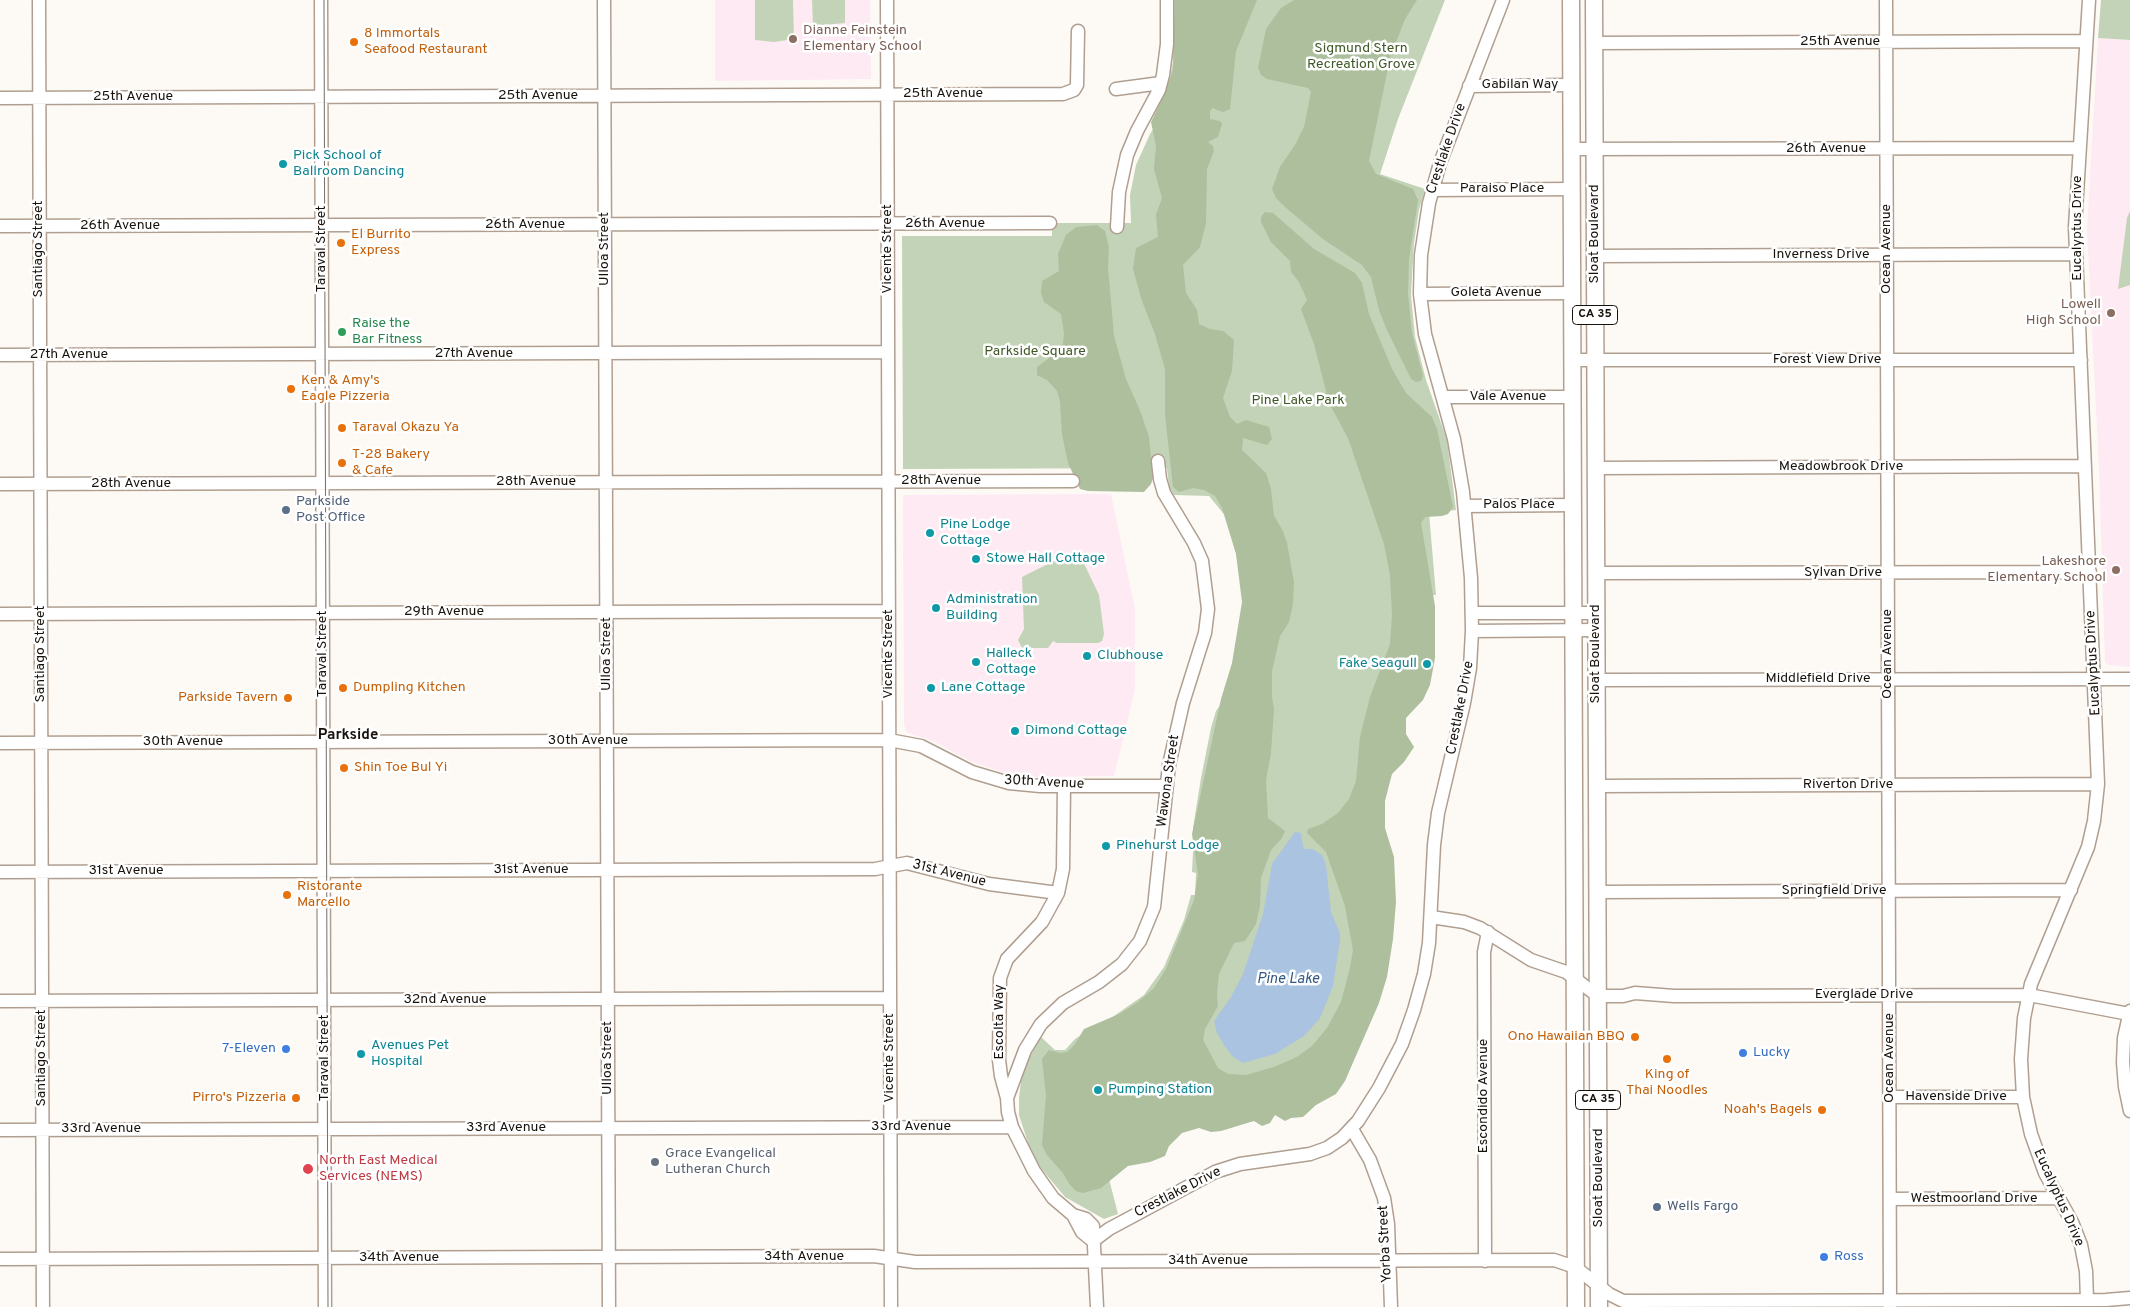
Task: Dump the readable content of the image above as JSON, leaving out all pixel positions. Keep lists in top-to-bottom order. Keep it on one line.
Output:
{"streets":{"main road":["Sloat Boulevard","CA 35"],"street":["25th Avenue","Gabilan Way","Crestlake Drive","26th Avenue","Paraiso Place","Eucalyptus Drive","Santiago Street","Taraval Street","Ulloa Street","Vicente Street","Ocean Avenue","Inverness Drive","Goleta Avenue","27th Avenue","Forest View Drive","Vale Avenue","Meadowbrook Drive","28th Avenue","Palos Place","Sylvan Drive","29th Avenue","Middlefield Drive","30th Avenue","Wawona Street","Riverton Drive","31st Avenue","Springfield Drive","Everglade Drive","32nd Avenue","Escolta Way","Escondido Avenue","Havenside Drive","33rd Avenue","Westmoorland Drive","Yorba Street","34th Avenue"]},"crossings":[["25th Avenue","Eucalyptus Drive"],["25th Avenue","Sloat Boulevard"],["25th Avenue","Santiago Street"],["25th Avenue","Taraval Street"],["25th Avenue","Ulloa Street"],["25th Avenue","Vicente Street"],["25th Avenue","Ocean Avenue"],["Gabilan Way","Crestlake Drive"],["Gabilan Way","Sloat Boulevard"],["Crestlake Drive","Paraiso Place"],["Crestlake Drive","Goleta Avenue"],["Crestlake Drive","Vale Avenue"],["Crestlake Drive","Palos Place"],["Crestlake Drive","Wawona Street"],["Crestlake Drive","Yorba Street"],["26th Avenue","Eucalyptus Drive"],["26th Avenue","Sloat Boulevard"],["26th Avenue","Santiago Street"],["26th Avenue","Taraval Street"],["26th Avenue","Ulloa Street"],["26th Avenue","Vicente Street"],["26th Avenue","Ocean Avenue"],["Paraiso Place","Sloat Boulevard"],["Eucalyptus Drive","Inverness Drive"],["Eucalyptus Drive","Forest View Drive"],["Eucalyptus Drive","Meadowbrook Drive"],["Eucalyptus Drive","Sylvan Drive"],["Eucalyptus Drive","Middlefield Drive"],["Eucalyptus Drive","Riverton Drive"],["Eucalyptus Drive","Springfield Drive"],["Eucalyptus Drive","Everglade Drive"],["Eucalyptus Drive","Havenside Drive"],["Eucalyptus Drive","Westmoorland Drive"],["Sloat Boulevard","Inverness Drive"],["Sloat Boulevard","Goleta Avenue"],["Sloat Boulevard","Forest View Drive"],["Sloat Boulevard","Vale Avenue"],["Sloat Boulevard","Meadowbrook Drive"],["Sloat Boulevard","Palos Place"],["Sloat Boulevard","Sylvan Drive"],["Sloat Boulevard","Middlefield Drive"],["Sloat Boulevard","Riverton Drive"],["Sloat Boulevard","Springfield Drive"],["Sloat Boulevard","Everglade Drive"],["Sloat Boulevard","34th Avenue"],["Santiago Street","27th Avenue"],["Santiago Street","28th Avenue"],["Santiago Street","29th Avenue"],["Santiago Street","30th Avenue"],["Santiago Street","31st Avenue"],["Santiago Street","32nd Avenue"],["Santiago Street","33rd Avenue"],["Santiago Street","34th Avenue"],["Taraval Street","27th Avenue"],["Taraval Street","28th Avenue"],["Taraval Street","29th Avenue"],["Taraval Street","30th Avenue"],["Taraval Street","31st Avenue"],["Taraval Street","32nd Avenue"],["Taraval Street","33rd Avenue"],["Taraval Street","34th Avenue"],["Ulloa Street","27th Avenue"],["Ulloa Street","28th Avenue"],["Ulloa Street","29th Avenue"],["Ulloa Street","30th Avenue"],["Ulloa Street","31st Avenue"],["Ulloa Street","32nd Avenue"],["Ulloa Street","33rd Avenue"],["Ulloa Street","34th Avenue"],["Vicente Street","27th Avenue"],["Vicente Street","28th Avenue"],["Vicente Street","29th Avenue"],["Vicente Street","30th Avenue"],["Vicente Street","31st Avenue"],["Vicente Street","32nd Avenue"],["Vicente Street","33rd Avenue"],["Vicente Street","34th Avenue"],["Ocean Avenue","Inverness Drive"],["Ocean Avenue","Forest View Drive"],["Ocean Avenue","Meadowbrook Drive"],["Ocean Avenue","Sylvan Drive"],["Ocean Avenue","Middlefield Drive"],["Ocean Avenue","Riverton Drive"],["Ocean Avenue","Springfield Drive"],["Ocean Avenue","Everglade Drive"],["Ocean Avenue","Havenside Drive"],["Ocean Avenue","Westmoorland Drive"],["30th Avenue","Wawona Street"],["30th Avenue","Escolta Way"],["Wawona Street","Escolta Way"],["Wawona Street","33rd Avenue"],["Wawona Street","34th Avenue"],["31st Avenue","Escolta Way"],["Escondido Avenue","34th Avenue"],["Yorba Street","34th Avenue"]],"districts":["Parkside"],"water":["Pine Lake"],"parks":["Sigmund Stern Recreation Grove","Parkside Square","Pine Lake Park"],"places":["Dianne Feinstein Elementary School","8 Immortals Seafood Restaurant","Pick School of Ballroom Dancing","El Burrito Express","Lowell High School","Raise the Bar Fitness","Ken & Amy's Eagle Pizzeria","Taraval Okazu Ya","T-28 Bakery & Cafe","Parkside Post Office","Pine Lodge Cottage","Stowe Hall Cottage","Lakeshore Elementary School","Administration Building","Clubhouse","Halleck Cottage","Fake Seagull","Dumpling Kitchen","Lane Cottage","Parkside Tavern","Dimond Cottage","Shin Toe Bul Yi","Pinehurst Lodge","Ristorante Marcello","Ono Hawaiian BBQ","7-Eleven","Lucky","Avenues Pet Hospital","King of Thai Noodles","Pumping Station","Pirro's Pizzeria","Noah's Bagels","Grace Evangelical Lutheran Church","North East Medical Services (NEMS)","Wells Fargo","Ross"]}
